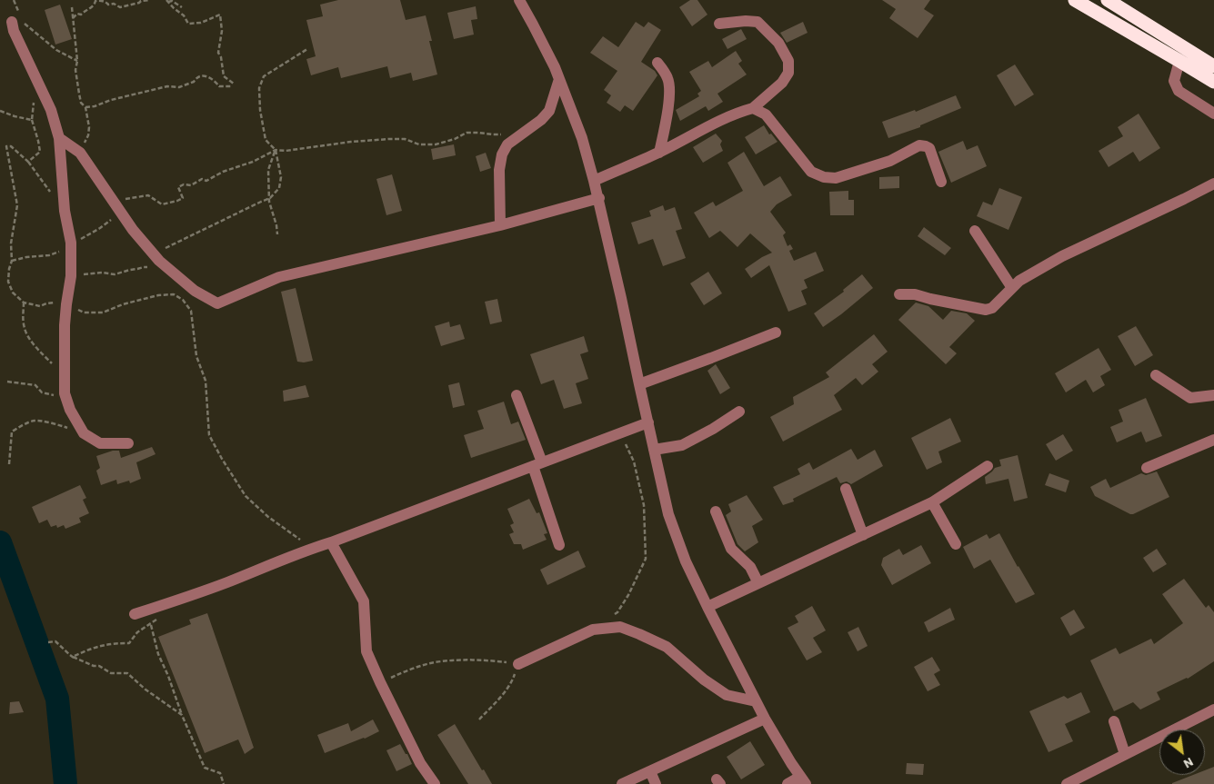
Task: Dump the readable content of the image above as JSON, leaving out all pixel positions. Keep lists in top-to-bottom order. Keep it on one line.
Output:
{"north":"bottom right"}
